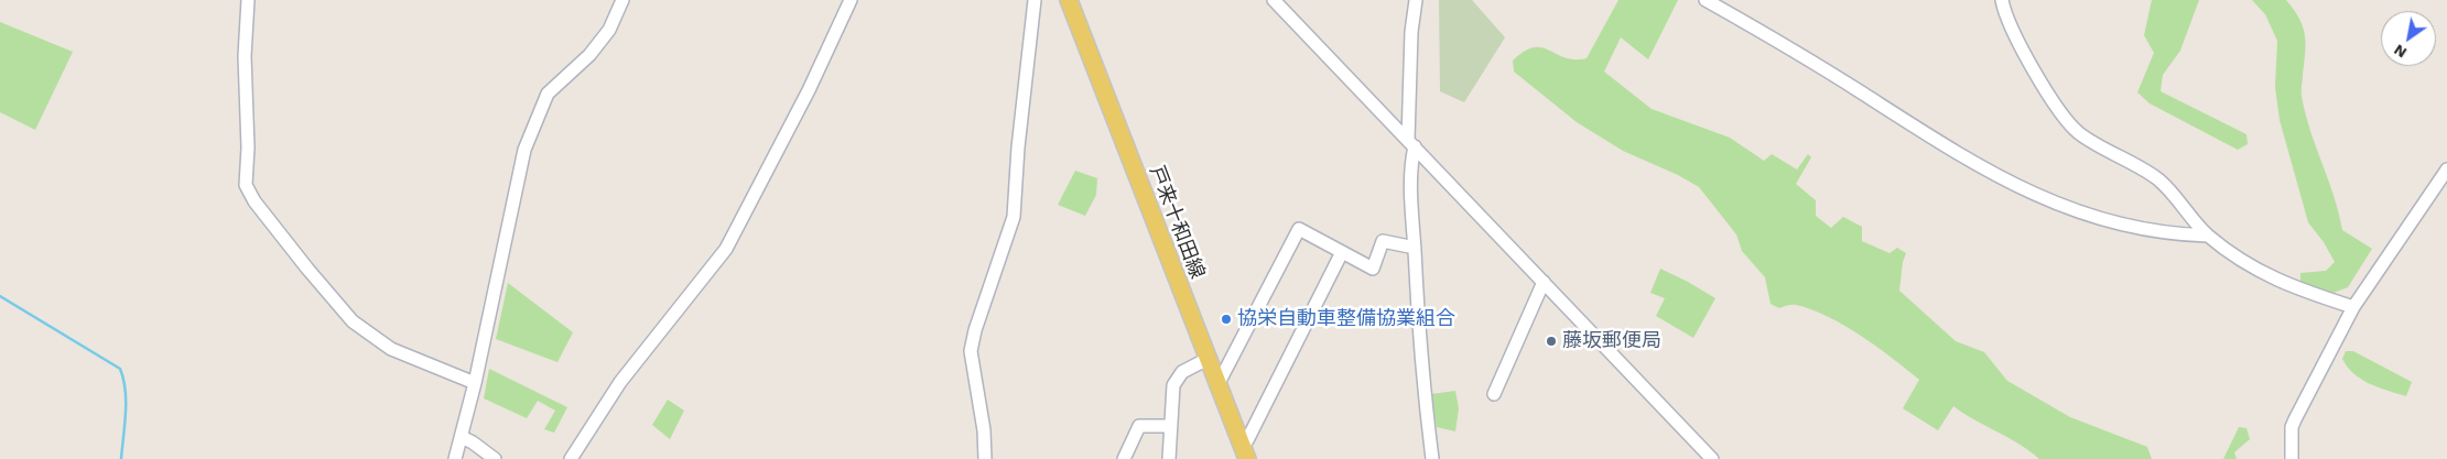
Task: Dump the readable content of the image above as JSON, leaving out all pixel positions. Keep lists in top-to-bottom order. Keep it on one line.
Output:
{"streets":{"main road":["戸来十和田線"]},"places":["協栄自動車整備協業組合","藤坂郵便局"],"north":"bottom left"}
